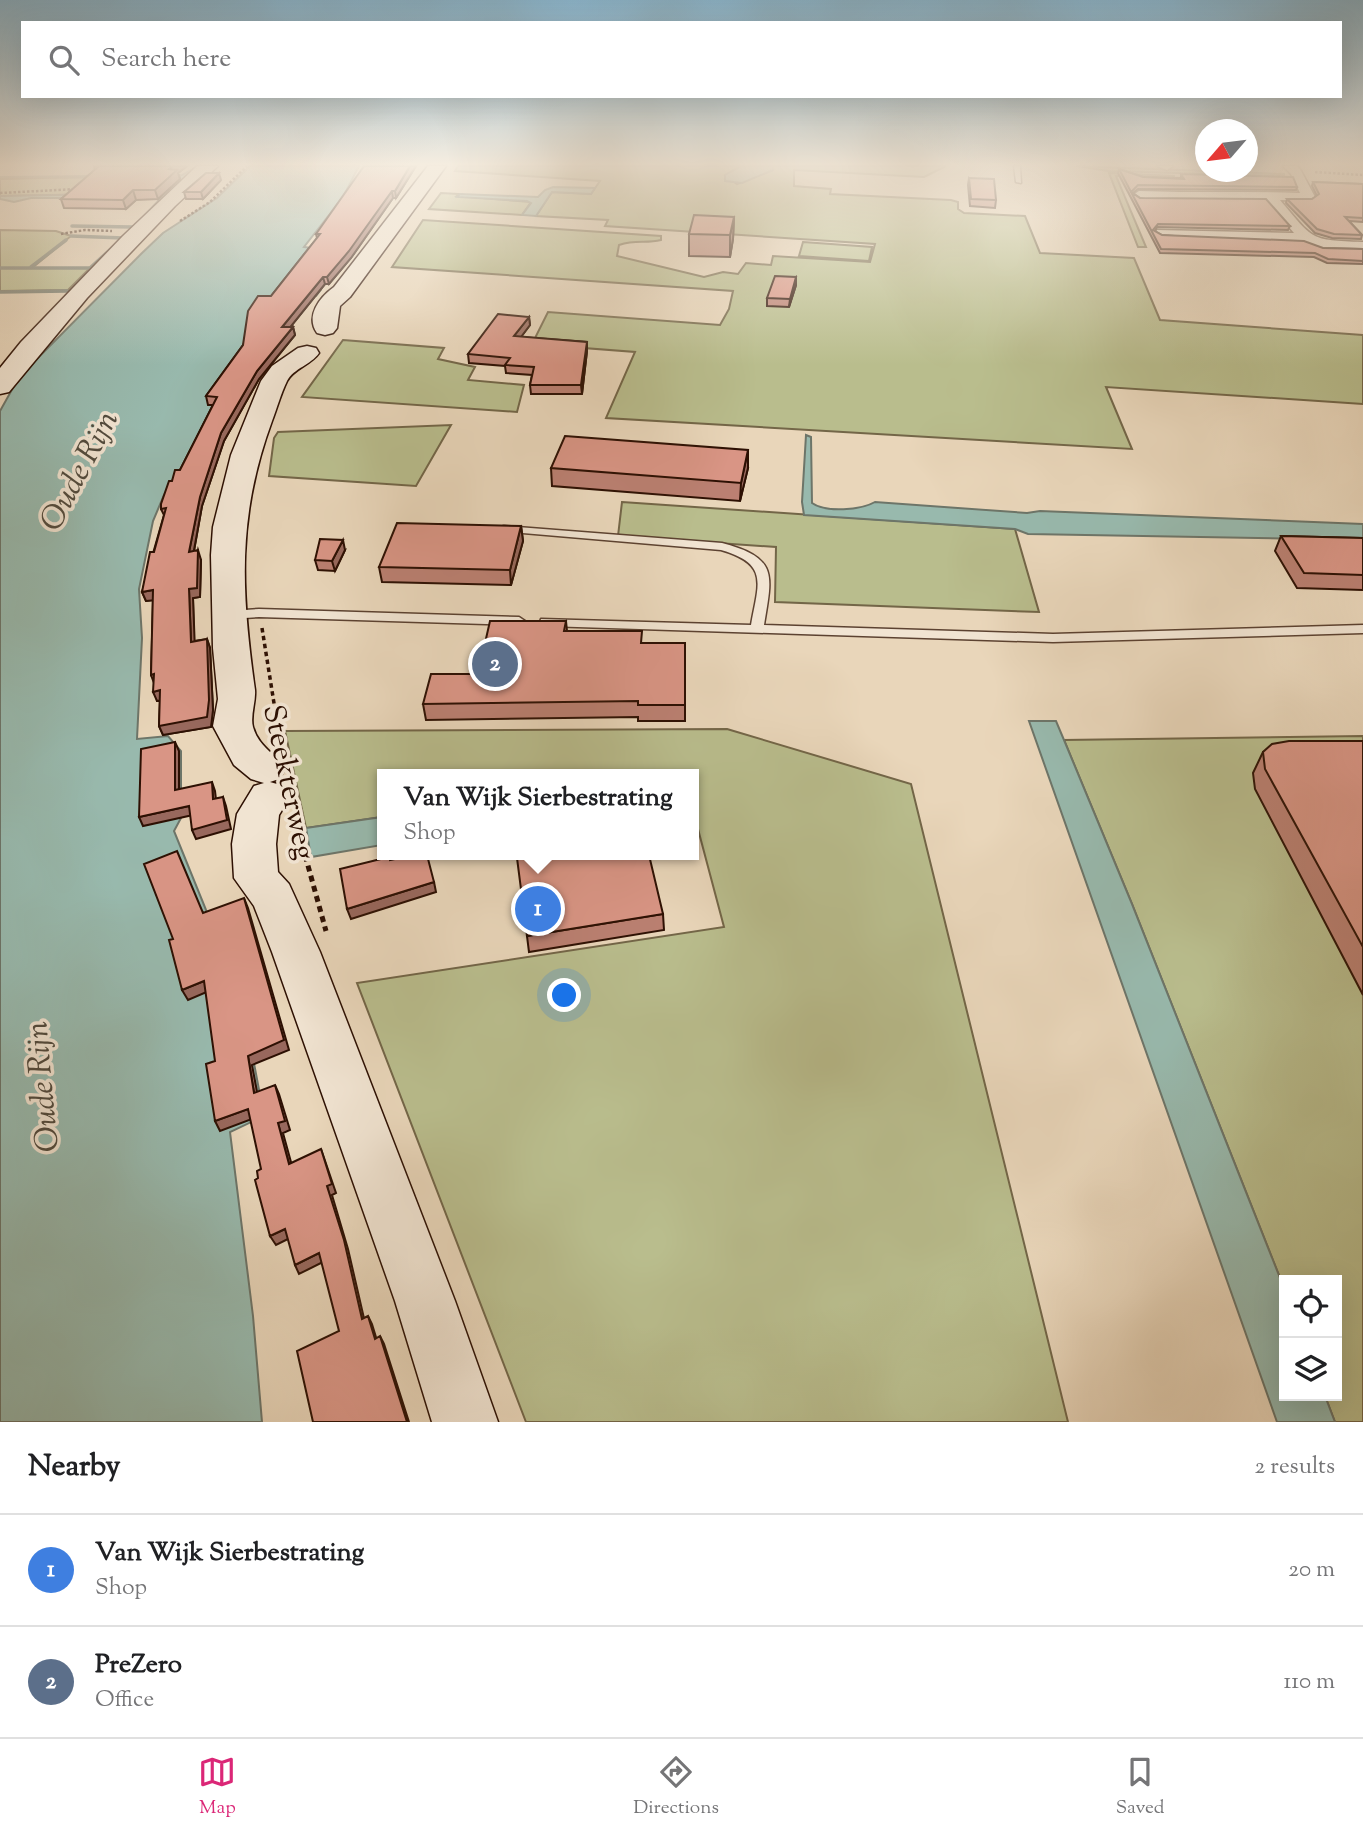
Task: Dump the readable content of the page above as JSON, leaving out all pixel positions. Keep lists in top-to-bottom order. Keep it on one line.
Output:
{"streets":{"main road":["Steekterweg"]},"water":["Oude Rijn"],"north":"bottom left","page":{"search":"Search here","pins":["2","1"],"popup":["Van Wijk Sierbestrating","Shop"],"heading":["Nearby","2 results"],"list":[{"mark":"1","name":"Van Wijk Sierbestrating","note":"Shop","value":"20 m"},{"mark":"2","name":"PreZero","note":"Office","value":"110 m"}],"nav":["Map","Directions","Saved"]}}
